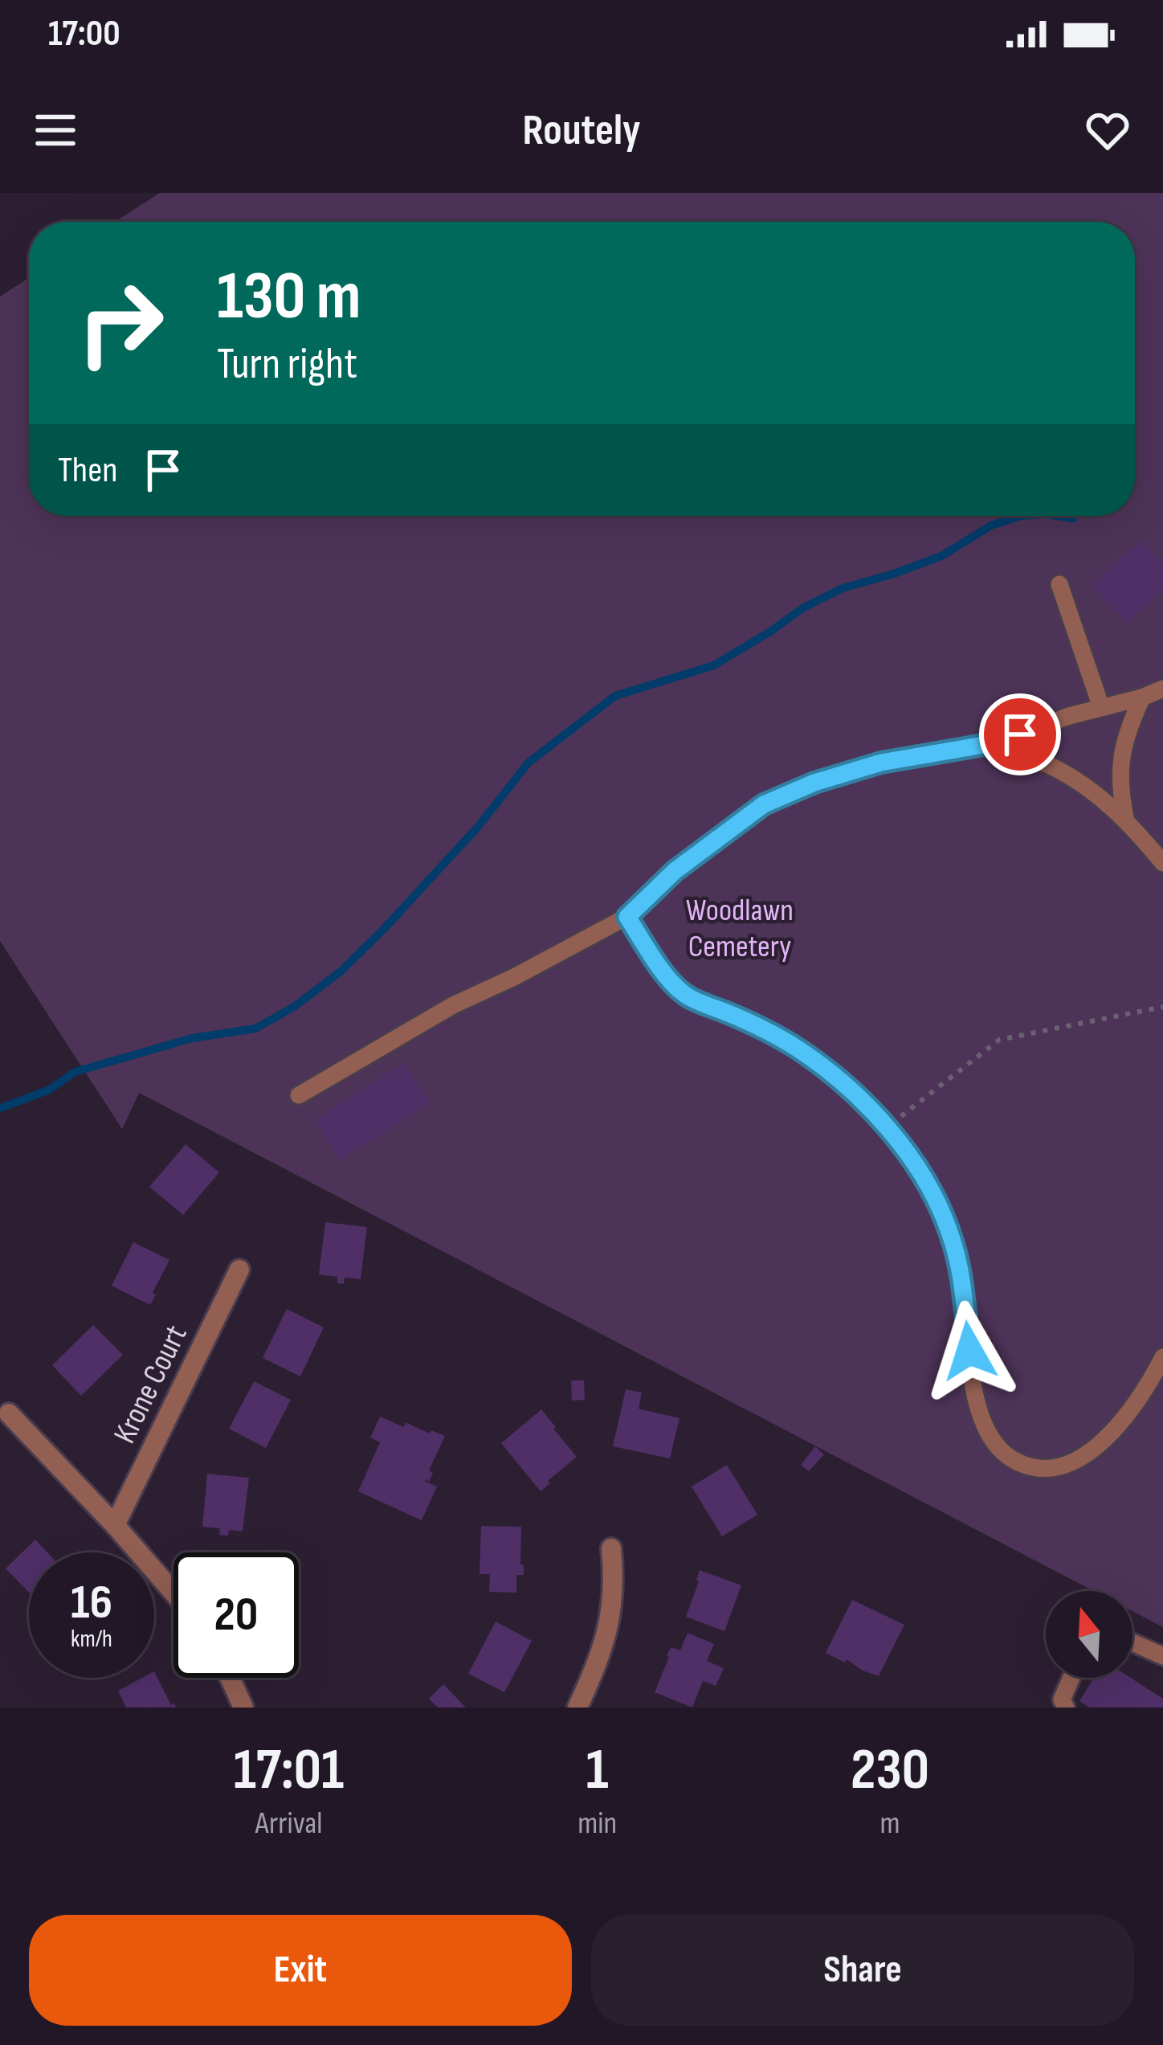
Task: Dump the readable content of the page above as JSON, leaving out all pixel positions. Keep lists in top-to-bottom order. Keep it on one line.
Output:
{"streets":{"street":["Krone Court"]},"parks":["Woodlawn Cemetery"],"north":"top","page":{"status":"17:00","header":"Routely","turn":["130 m","Turn right"],"then":"Then","speed":"16 km/h","limit":"20","eta":["17:01","Arrival","1","min","230","m"],"buttons":["Exit","Share"]}}
